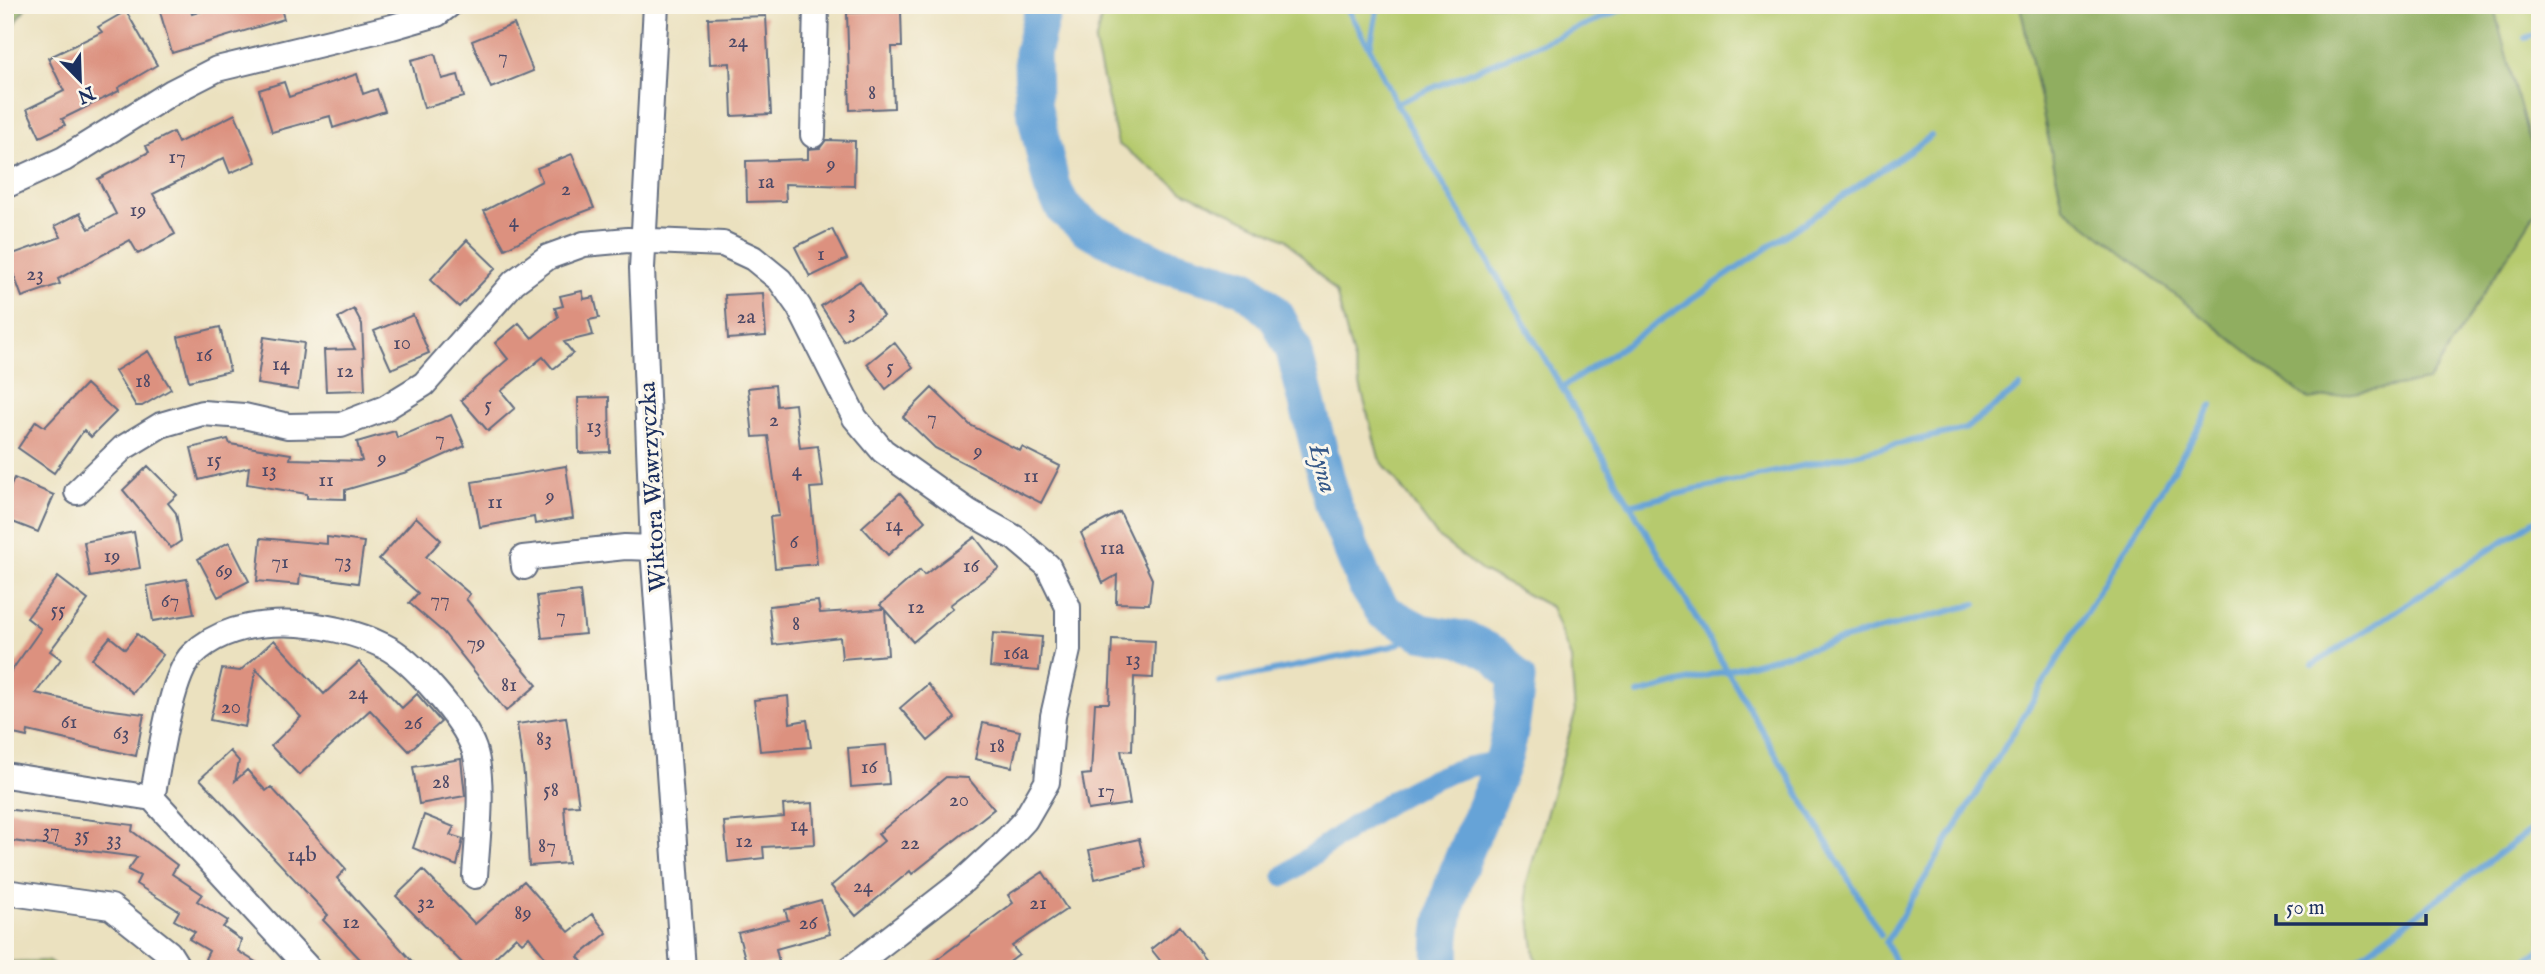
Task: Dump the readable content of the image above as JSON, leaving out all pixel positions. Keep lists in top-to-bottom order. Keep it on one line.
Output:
{"streets":{"street":["Wiktora Wawrzyczka"]},"water":["Łyna"],"house_numbers":["24","7","8","17","9","1a","2","19","4","1","23","3","2a","10","16","14","5","12","18","5","7","2","13","7","9","9","15","13","4","11","11","9","11","14","6","11a","19","73","71","16","69","77","67","12","55","7","8","79","16a","13","81","24","20","61","26","63","83","18","16","28","58","17","20","14","37","35","33","12","22","87","14b","24","32","21","89","12","26"],"scale_bar":"50 m","north":"bottom right"}
